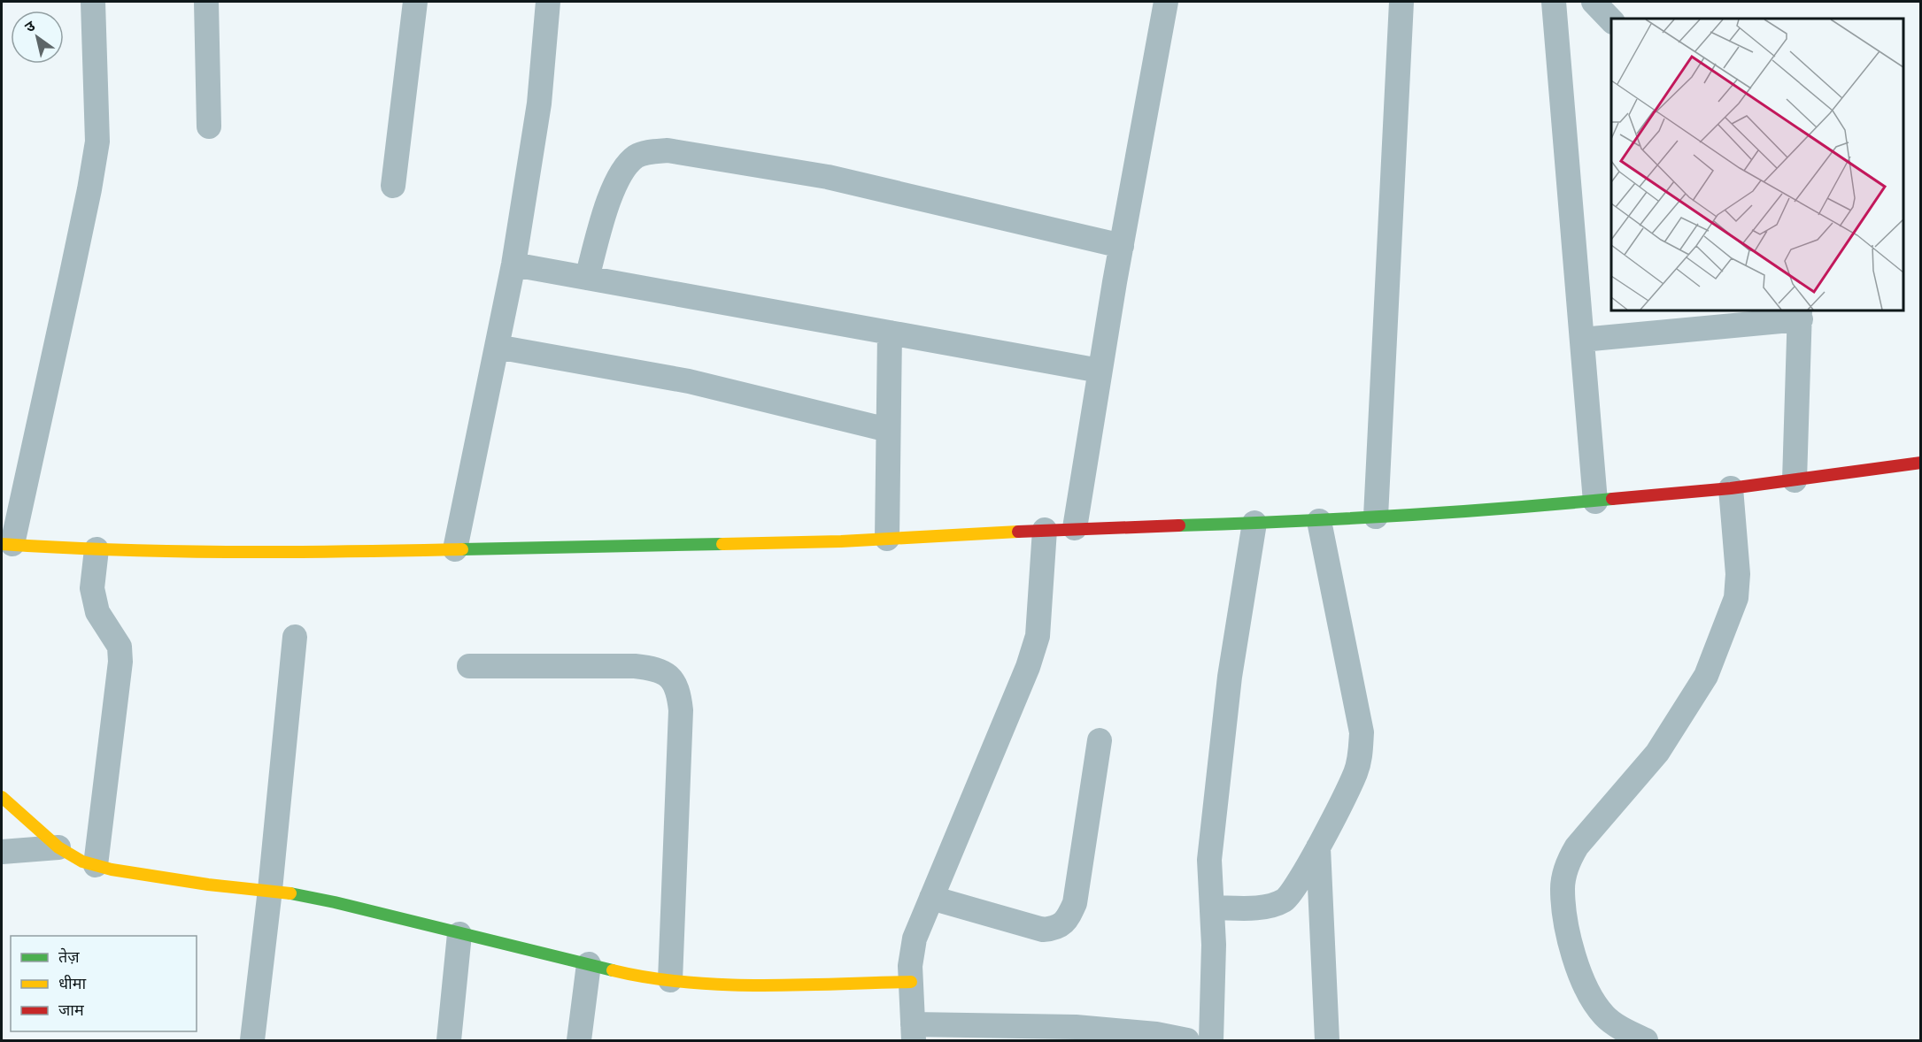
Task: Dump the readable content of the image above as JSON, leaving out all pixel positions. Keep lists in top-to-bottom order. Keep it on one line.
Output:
{"legend":["तेज़","धीमा","जाम"],"north":"top left"}
